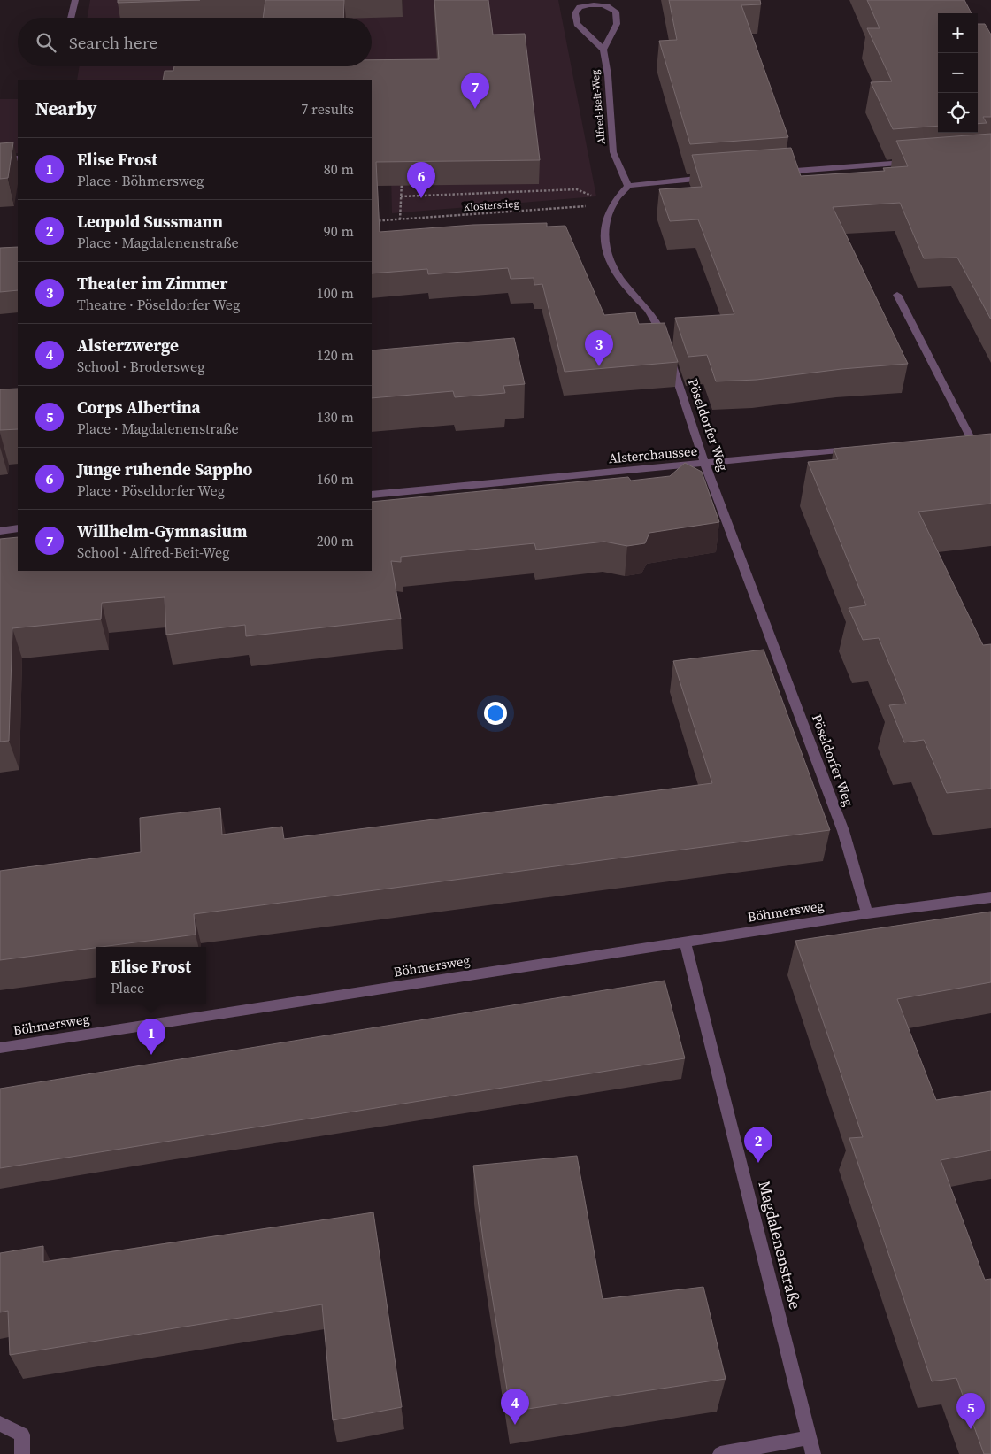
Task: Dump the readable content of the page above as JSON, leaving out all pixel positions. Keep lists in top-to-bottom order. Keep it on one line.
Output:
{"streets":{"street":["Alfred-Beit-Weg","Pöseldorfer Weg","Alsterchaussee","Böhmersweg","Magdalenenstraße"],"path":["Klosterstieg"]},"crossings":[["Alfred-Beit-Weg","Pöseldorfer Weg"],["Klosterstieg","Pöseldorfer Weg"],["Pöseldorfer Weg","Alsterchaussee"],["Pöseldorfer Weg","Böhmersweg"],["Böhmersweg","Magdalenenstraße"]],"page":{"map_buttons":["+","−"],"search":"Search here","pins":["7","6","3","1","2","4","5"],"heading":["Nearby","7 results"],"list":[{"mark":"1","name":"Elise Frost","note":"Place · Böhmersweg","value":"80 m"},{"mark":"2","name":"Leopold Sussmann","note":"Place · Magdalenenstraße","value":"90 m"},{"mark":"3","name":"Theater im Zimmer","note":"Theatre · Pöseldorfer Weg","value":"100 m"},{"mark":"4","name":"Alsterzwerge","note":"School · Brodersweg","value":"120 m"},{"mark":"5","name":"Corps Albertina","note":"Place · Magdalenenstraße","value":"130 m"},{"mark":"6","name":"Junge ruhende Sappho","note":"Place · Pöseldorfer Weg","value":"160 m"},{"mark":"7","name":"Willhelm-Gymnasium","note":"School · Alfred-Beit-Weg","value":"200 m"}],"popup":["Elise Frost","Place"]}}
